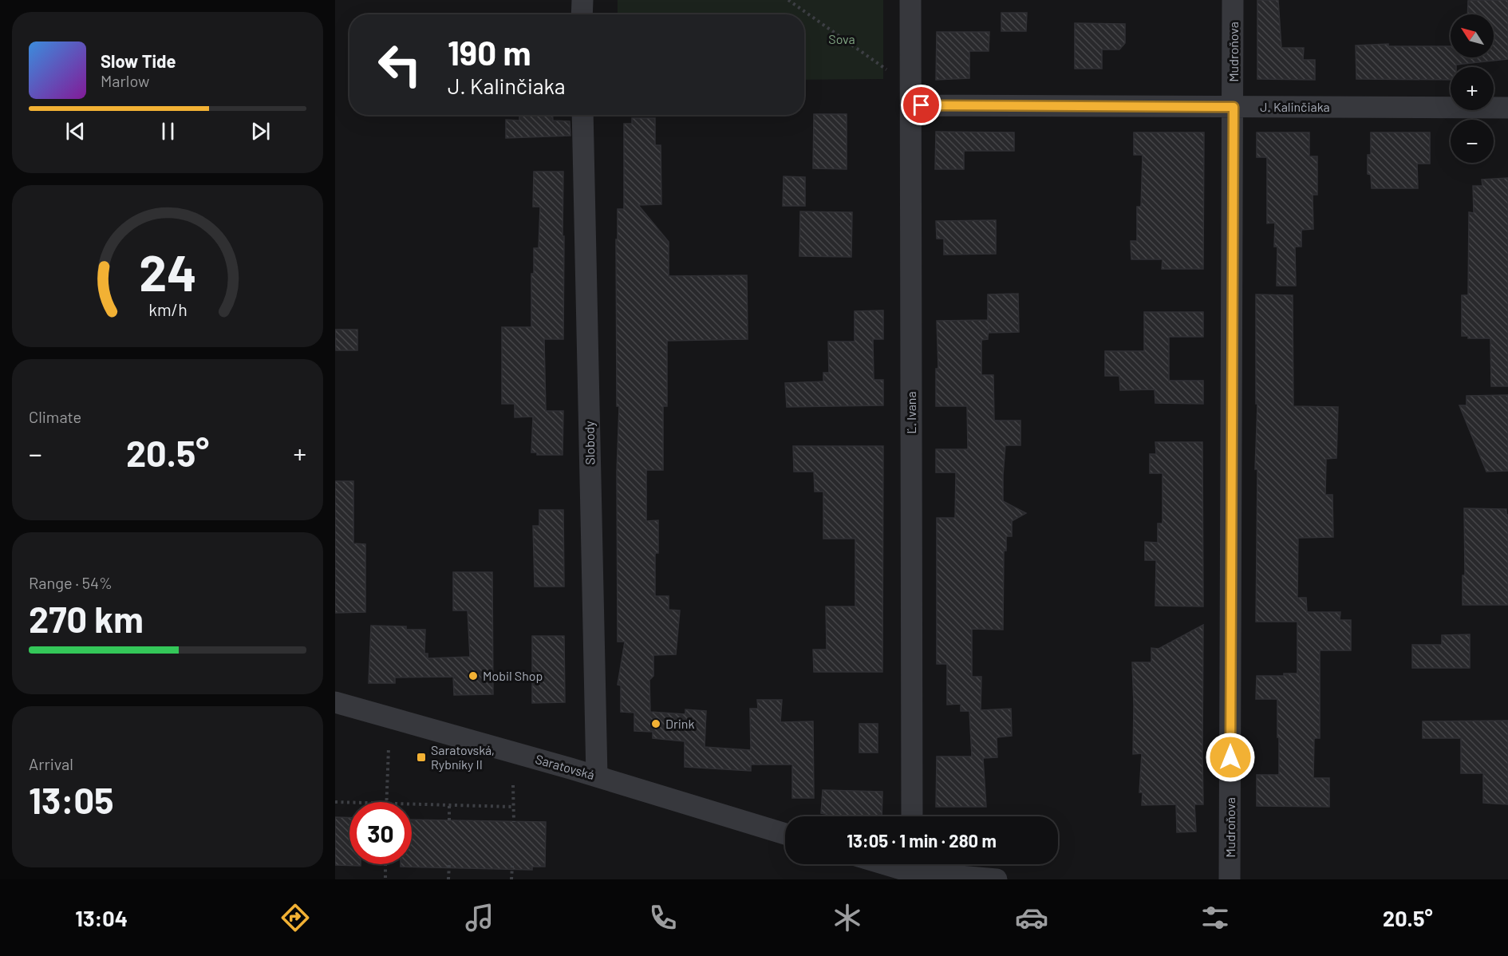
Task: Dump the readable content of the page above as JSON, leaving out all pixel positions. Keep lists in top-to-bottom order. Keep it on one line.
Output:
{"streets":{"street":["Mudroňova","J. Kalinčiaka","Ľ. Ivana","Slobody","Saratovská"]},"crossings":[["Mudroňova","J. Kalinčiaka"],["J. Kalinčiaka","Ľ. Ivana"],["Slobody","Saratovská"]],"parks":["Sova"],"places":{"other":["Mobil Shop","Drink"],"transit":["Saratovská, Rybníky II"]},"north":"top left","page":{"map_buttons":["+","−"],"turn":["190 m","J. Kalinčiaka"],"song":["Slow Tide","Marlow"],"tile":["Climate",["Range · 54%","270 km"],["Arrival","13:05"]],"heat":["−","20.5°","+"],"limit":"30","trip":"13:05 · 1 min · 280 m","tabs":["13:04","20.5°"],"gauge":["24","km/h"]}}
